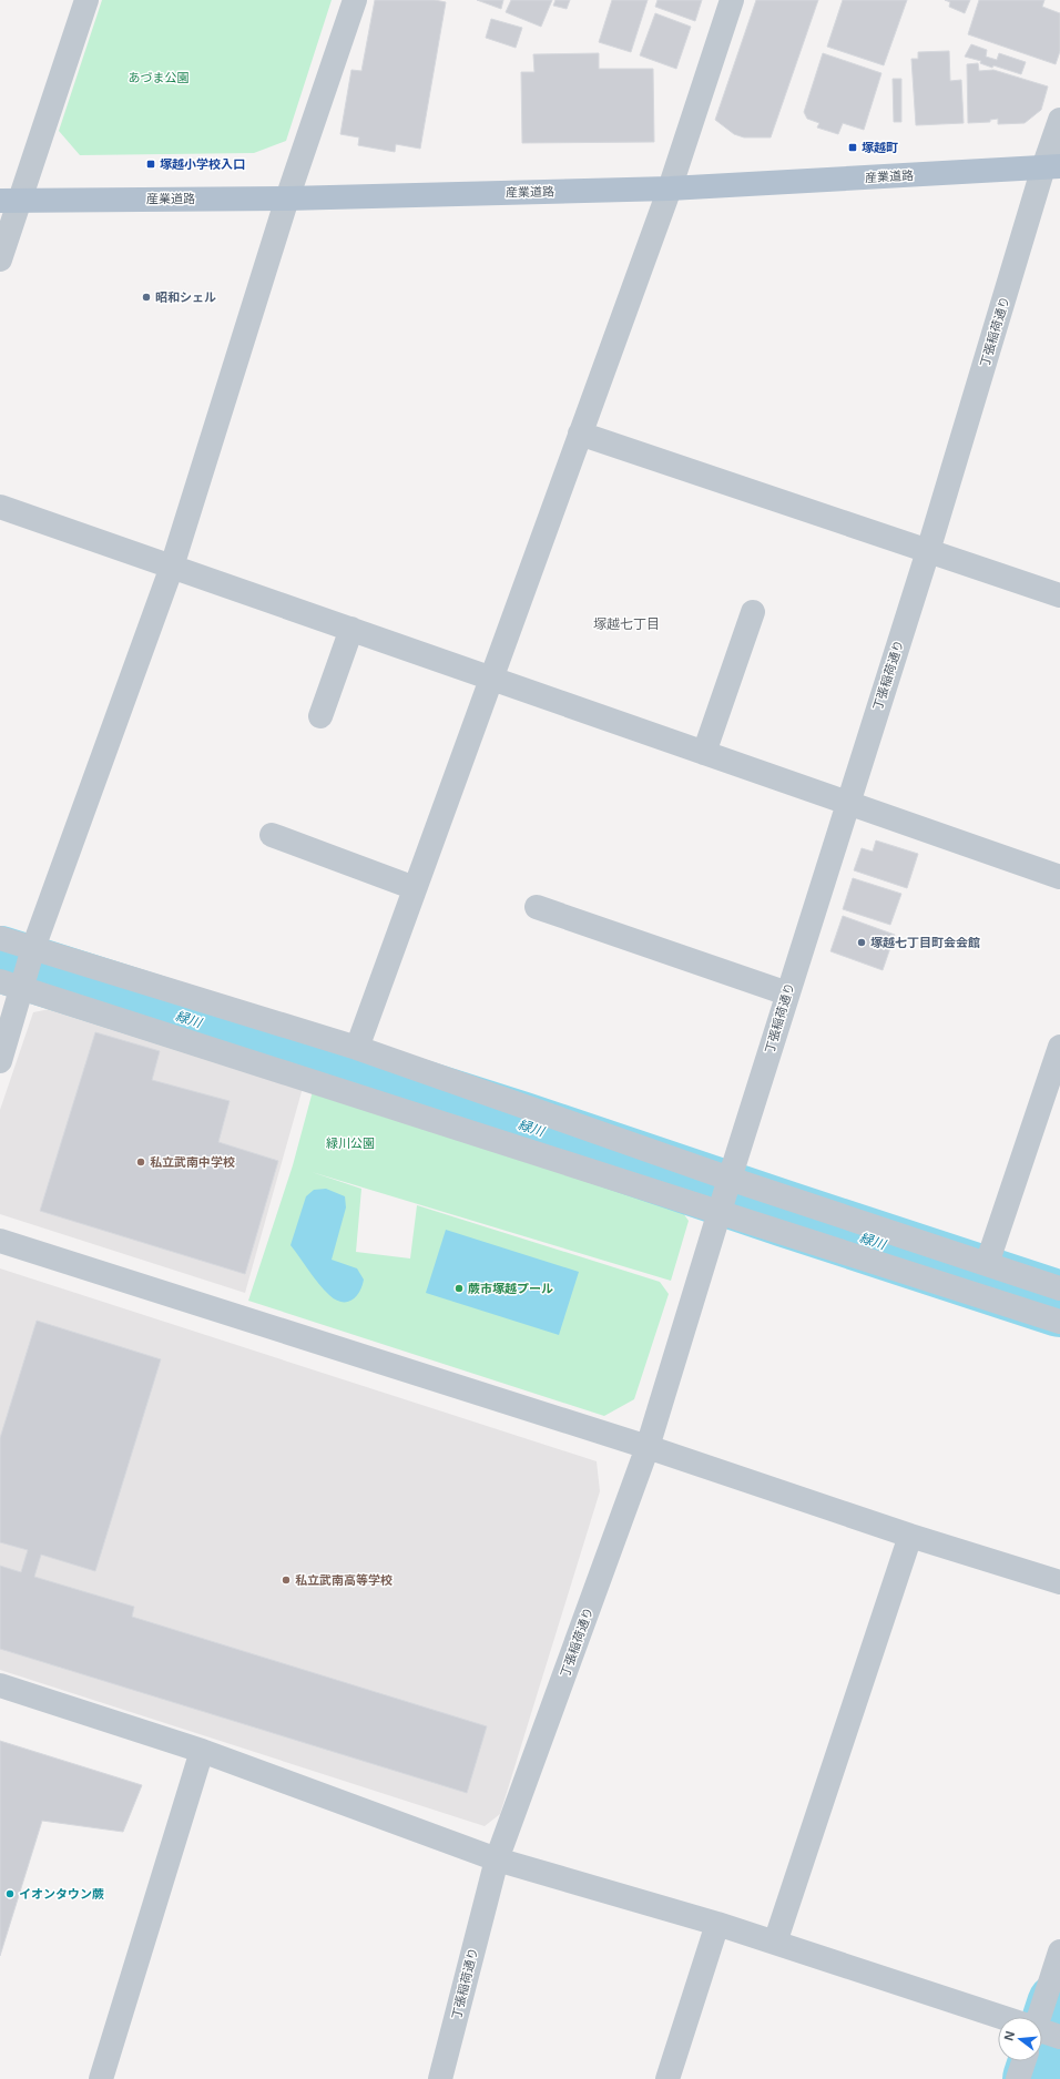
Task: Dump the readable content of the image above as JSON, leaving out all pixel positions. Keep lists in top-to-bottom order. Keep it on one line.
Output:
{"streets":{"main road":["産業道路"],"street":["丁張稲荷通り"]},"crossings":[["産業道路","丁張稲荷通り"]],"districts":["塚越七丁目"],"water":["緑川"],"parks":["あづま公園","緑川公園"],"places":{"transit":["塚越町","塚越小学校入口"],"other":["昭和シェル","塚越七丁目町会会館","私立武南中学校","蕨市塚越プール","私立武南高等学校","イオンタウン蕨"]},"north":"left"}
